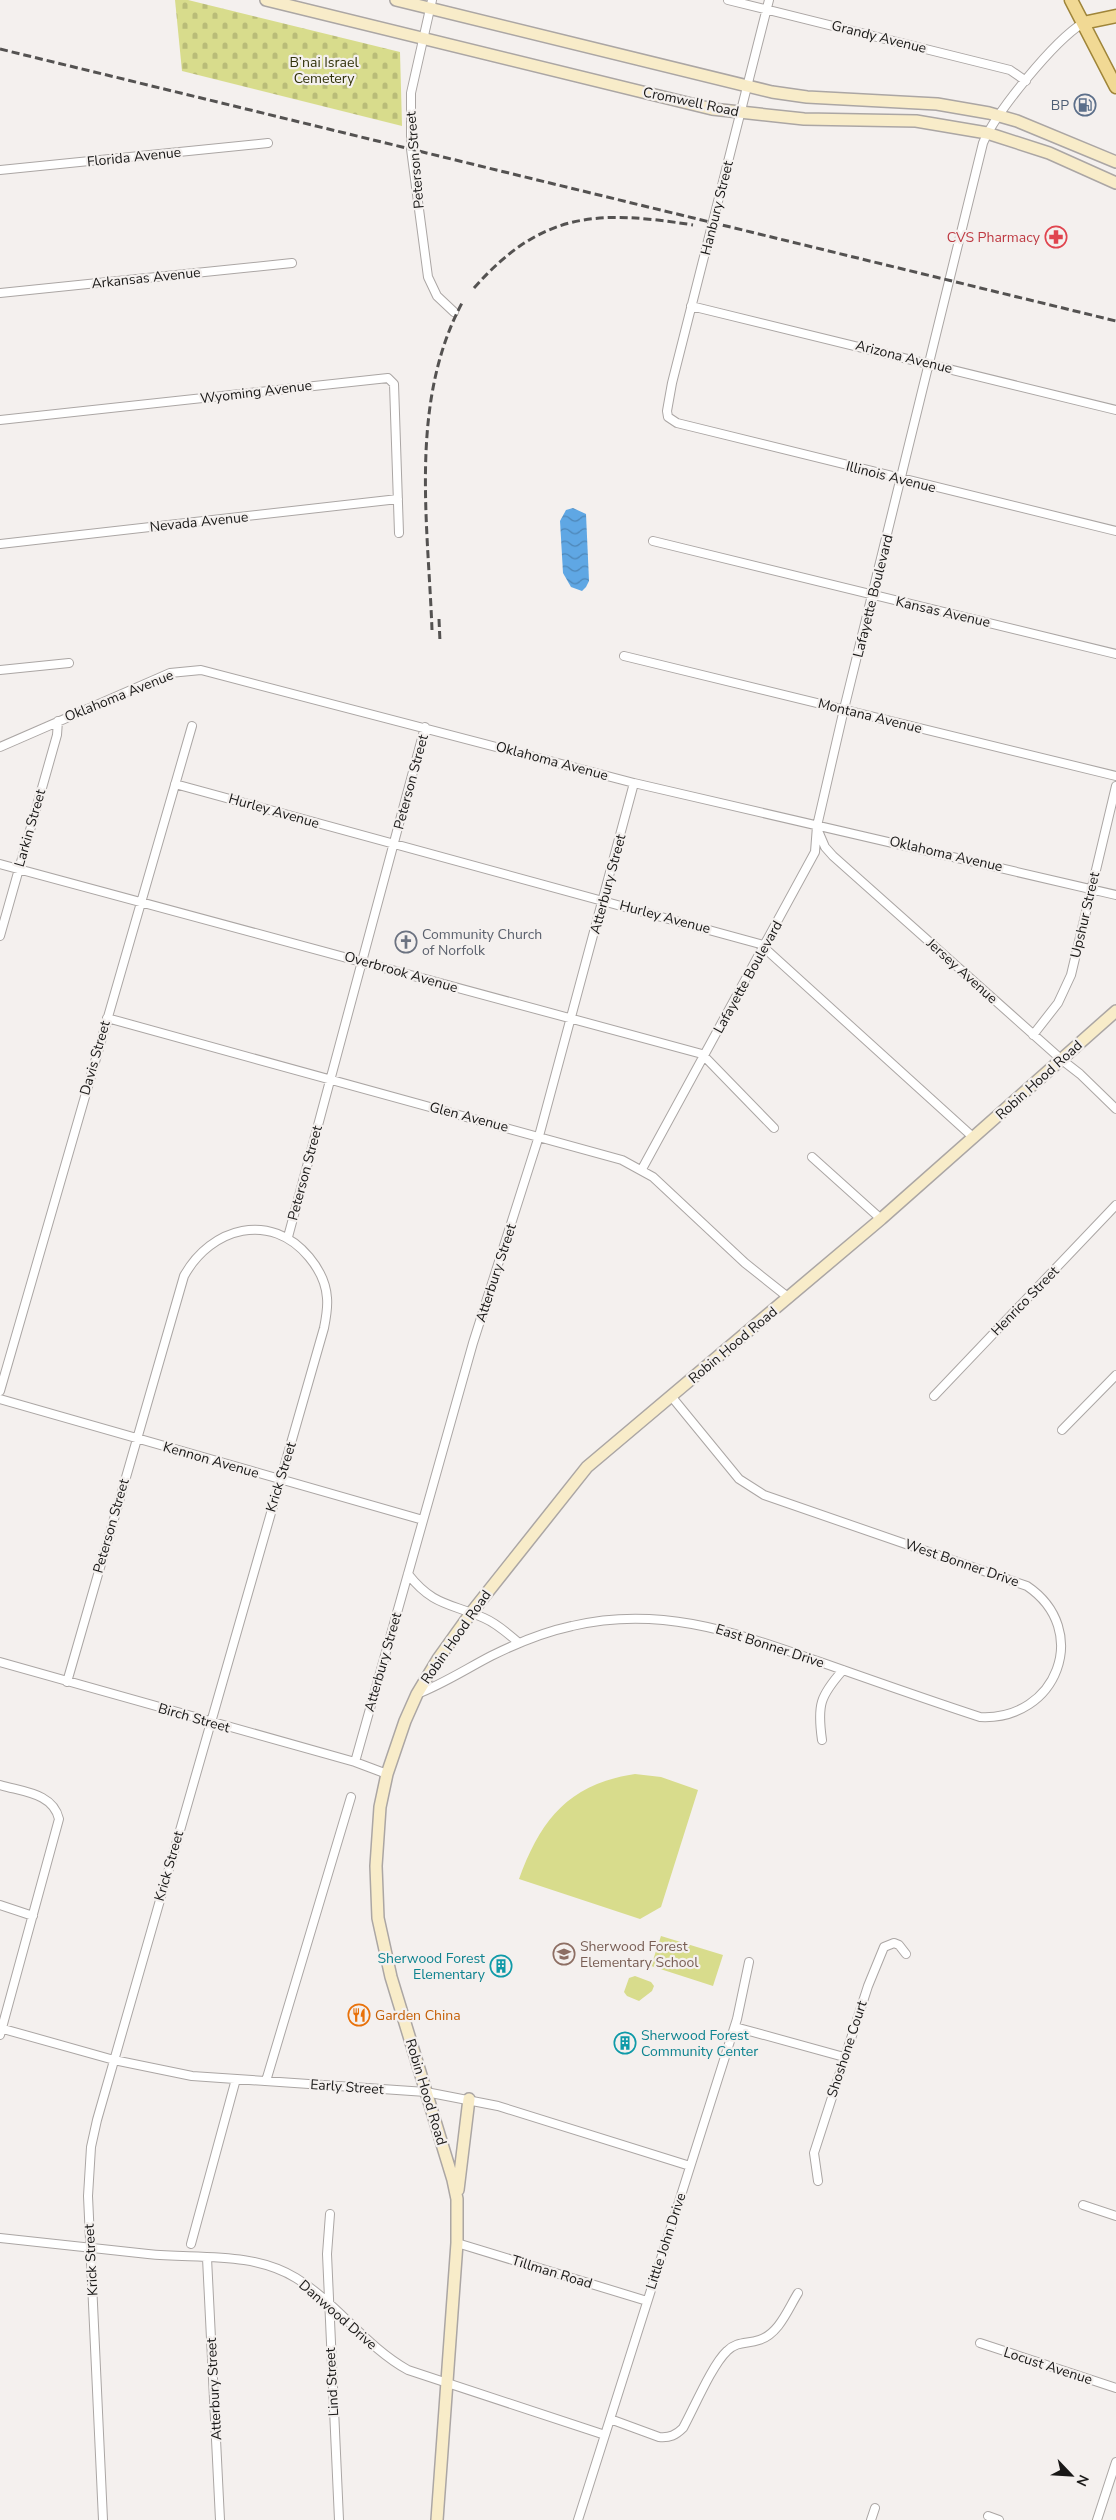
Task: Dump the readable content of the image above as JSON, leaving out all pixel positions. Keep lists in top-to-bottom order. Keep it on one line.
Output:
{"streets":{"street":["Grandy Avenue","Cromwell Road","Florida Avenue","Peterson Street","Hanbury Street","Arkansas Avenue","Arizona Avenue","Wyoming Avenue","Illinois Avenue","Nevada Avenue","Lafayette Boulevard","Kansas Avenue","Oklahoma Avenue","Montana Avenue","Hurley Avenue","Larkin Street","Atterbury Street","Upshur Street","Jersey Avenue","Overbrook Avenue","Davis Street","Robin Hood Road","Glen Avenue","Henrico Street","Kennon Avenue","Krick Street","West Bonner Drive","East Bonner Drive","Birch Street","Shoshone Court","Early Street","Little John Drive","Tillman Road","Danwood Drive","Locust Avenue","Lind Street"]},"crossings":[["Grandy Avenue","Hanbury Street"],["Grandy Avenue","Lafayette Boulevard"],["Cromwell Road","Peterson Street"],["Cromwell Road","Hanbury Street"],["Cromwell Road","Lafayette Boulevard"],["Peterson Street","Oklahoma Avenue"],["Peterson Street","Hurley Avenue"],["Peterson Street","Overbrook Avenue"],["Peterson Street","Glen Avenue"],["Peterson Street","Kennon Avenue"],["Peterson Street","Krick Street"],["Peterson Street","Birch Street"],["Hanbury Street","Arizona Avenue"],["Hanbury Street","Illinois Avenue"],["Arizona Avenue","Lafayette Boulevard"],["Wyoming Avenue","Nevada Avenue"],["Illinois Avenue","Lafayette Boulevard"],["Lafayette Boulevard","Kansas Avenue"],["Lafayette Boulevard","Oklahoma Avenue"],["Lafayette Boulevard","Montana Avenue"],["Lafayette Boulevard","Hurley Avenue"],["Lafayette Boulevard","Jersey Avenue"],["Lafayette Boulevard","Overbrook Avenue"],["Lafayette Boulevard","Glen Avenue"],["Oklahoma Avenue","Larkin Street"],["Oklahoma Avenue","Atterbury Street"],["Oklahoma Avenue","Upshur Street"],["Oklahoma Avenue","Jersey Avenue"],["Hurley Avenue","Atterbury Street"],["Hurley Avenue","Davis Street"],["Hurley Avenue","Robin Hood Road"],["Larkin Street","Overbrook Avenue"],["Atterbury Street","Overbrook Avenue"],["Atterbury Street","Glen Avenue"],["Atterbury Street","Kennon Avenue"],["Atterbury Street","Birch Street"],["Atterbury Street","Danwood Drive"],["Upshur Street","Jersey Avenue"],["Jersey Avenue","Robin Hood Road"],["Overbrook Avenue","Davis Street"],["Davis Street","Glen Avenue"],["Robin Hood Road","Glen Avenue"],["Robin Hood Road","West Bonner Drive"],["Robin Hood Road","East Bonner Drive"],["Robin Hood Road","Birch Street"],["Robin Hood Road","Early Street"],["Robin Hood Road","Tillman Road"],["Robin Hood Road","Danwood Drive"],["Kennon Avenue","Krick Street"],["Krick Street","Birch Street"],["Krick Street","Early Street"],["Krick Street","Danwood Drive"],["West Bonner Drive","East Bonner Drive"],["Early Street","Little John Drive"],["Little John Drive","Tillman Road"],["Little John Drive","Danwood Drive"],["Danwood Drive","Lind Street"]],"parks":["B’nai Israel Cemetery"],"places":{"fuel station":["BP"],"pharmacy":["CVS Pharmacy"],"church":["Community Church of Norfolk"],"school or university":["Sherwood Forest Elementary School"],"building":["Sherwood Forest Elementary","Sherwood Forest Community Center"],"restaurant":["Garden China"]},"north":"bottom right"}
